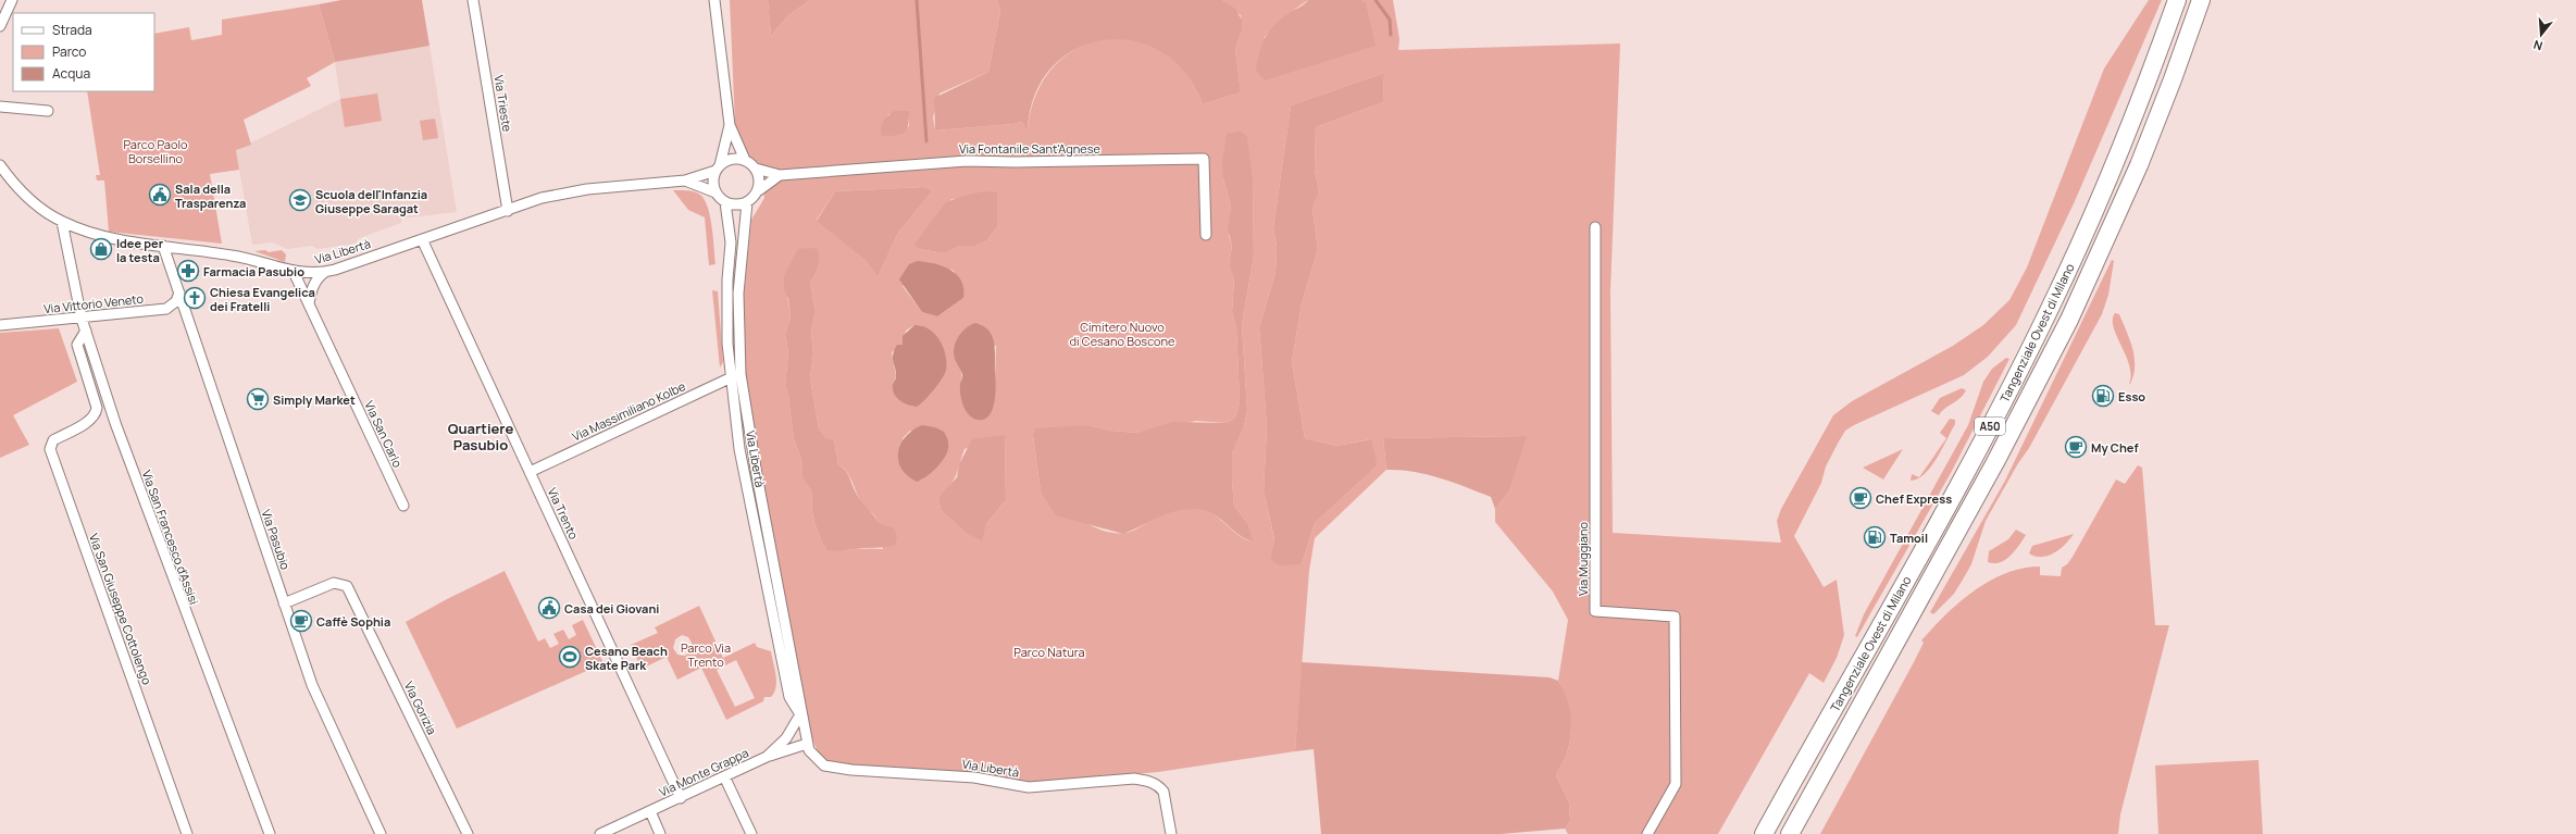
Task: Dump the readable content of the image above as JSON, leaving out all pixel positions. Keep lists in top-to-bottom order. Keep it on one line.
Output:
{"streets":{"highway":["Tangenziale Ovest di Milano","A50"],"street":["Via Trieste","Via Fontanile Sant'Agnese","Via Libertà","Via Vittorio Veneto","Via Massimiliano Kolbe","Via San Carlo","Via Trento","Via San Francesco d'Assisi","Via Pasubio","Via Muggiano","Via San Giuseppe Cottolengo","Via Gorizia","Via Monte Grappa"]},"crossings":[["Via Trieste","Via Libertà"],["Via Libertà","Via Massimiliano Kolbe"],["Via Libertà","Via San Carlo"],["Via Libertà","Via Trento"],["Via Libertà","Via Pasubio"],["Via Libertà","Via Monte Grappa"],["Via Vittorio Veneto","Via San Francesco d'Assisi"],["Via Vittorio Veneto","Via Pasubio"],["Via Massimiliano Kolbe","Via Trento"],["Via Trento","Via Monte Grappa"],["Via San Francesco d'Assisi","Via San Giuseppe Cottolengo"],["Via Pasubio","Via Gorizia"]],"districts":["Quartiere Pasubio"],"parks":["Parco Paolo Borsellino","Cimitero Nuovo di Cesano Boscone","Parco Via Trento","Parco Natura"],"places":{"public building":["Sala della Trasparenza","Casa dei Giovani"],"school or university":["Scuola dell'Infanzia Giuseppe Saragat"],"shop":["Idee per la testa"],"pharmacy":["Farmacia Pasubio"],"church":["Chiesa Evangelica dei Fratelli"],"fuel station":["Esso","Tamoil"],"supermarket":["Simply Market"],"cafe":["My Chef","Chef Express","Caffè Sophia"],"sports":["Cesano Beach Skate Park"]},"legend":["Strada","Parco","Acqua"],"north":"bottom"}
